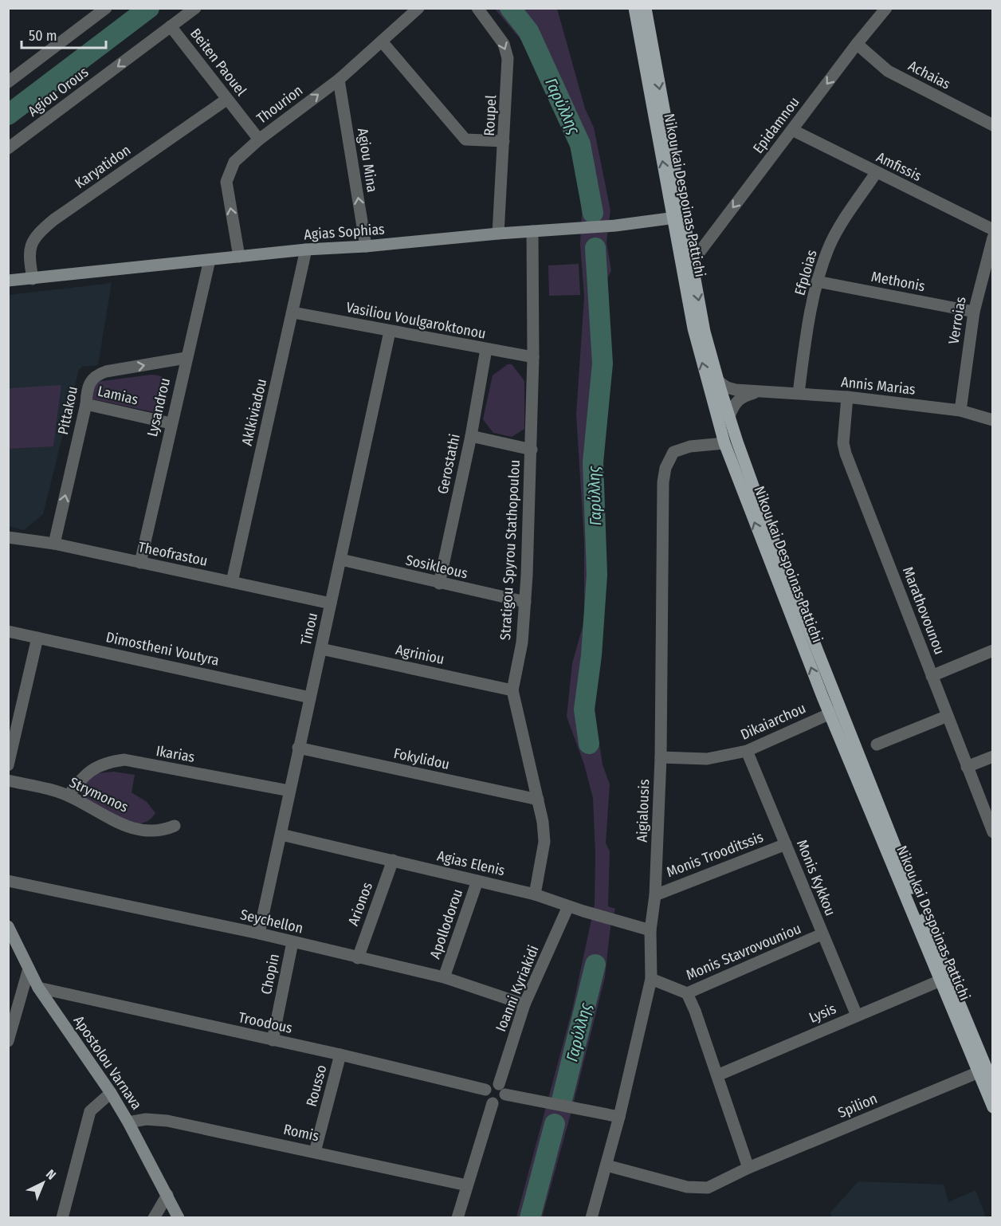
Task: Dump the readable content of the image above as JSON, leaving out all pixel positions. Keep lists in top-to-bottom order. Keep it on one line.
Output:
{"streets":{"main road":["Nikou kai Despoinas Pattichi"],"street":["Beiten Paouel","Achaias","Agiou Orous","Thourion","Roupel","Epidamnou","Agiou Mina","Karyatidon","Amfissis","Agias Sophias","Efploias","Methonis","Vasiliou Voulgaroktonou","Verroias","Annis Marias","Lamias","Lysandrou","Pittakou","Aklkiviadou","Gerostathi","Stratigou Spyrou Stathopoulou","Theofrastou","Sosikleous","Marathovounou","Tinou","Dimostheni Voutyra","Agriniou","Dikaiarchou","Ikarias","Fokylidou","Strymonos","Aigialousis","Monis Trooditssis","Agias Elenis","Monis Kykkou","Arionos","Seychellon","Apollodorou","Monis Stavrovouniou","Chopin","Ioanni Kyriakidi","Lysis","Troodous","Apostolou Varnava","Rousso","Spilion","Romis"]},"crossings":[["Beiten Paouel","Agiou Orous"],["Beiten Paouel","Thourion"],["Beiten Paouel","Karyatidon"],["Achaias","Epidamnou"],["Thourion","Agiou Mina"],["Thourion","Agias Sophias"],["Roupel","Agias Sophias"],["Epidamnou","Amfissis"],["Epidamnou","Nikou kai Despoinas Pattichi"],["Agiou Mina","Agias Sophias"],["Karyatidon","Agias Sophias"],["Amfissis","Efploias"],["Nikou kai Despoinas Pattichi","Agias Sophias"],["Nikou kai Despoinas Pattichi","Annis Marias"],["Nikou kai Despoinas Pattichi","Dikaiarchou"],["Nikou kai Despoinas Pattichi","Aigialousis"],["Nikou kai Despoinas Pattichi","Lysis"],["Nikou kai Despoinas Pattichi","Spilion"],["Agias Sophias","Lysandrou"],["Agias Sophias","Aklkiviadou"],["Agias Sophias","Stratigou Spyrou Stathopoulou"],["Efploias","Methonis"],["Efploias","Annis Marias"],["Methonis","Verroias"],["Vasiliou Voulgaroktonou","Aklkiviadou"],["Vasiliou Voulgaroktonou","Gerostathi"],["Vasiliou Voulgaroktonou","Stratigou Spyrou Stathopoulou"],["Vasiliou Voulgaroktonou","Tinou"],["Verroias","Annis Marias"],["Annis Marias","Marathovounou"],["Lamias","Lysandrou"],["Lamias","Pittakou"],["Lysandrou","Pittakou"],["Lysandrou","Theofrastou"],["Pittakou","Theofrastou"],["Aklkiviadou","Theofrastou"],["Gerostathi","Sosikleous"],["Stratigou Spyrou Stathopoulou","Sosikleous"],["Stratigou Spyrou Stathopoulou","Agriniou"],["Stratigou Spyrou Stathopoulou","Fokylidou"],["Stratigou Spyrou Stathopoulou","Agias Elenis"],["Theofrastou","Tinou"],["Sosikleous","Tinou"],["Tinou","Dimostheni Voutyra"],["Tinou","Agriniou"],["Tinou","Ikarias"],["Tinou","Fokylidou"],["Tinou","Agias Elenis"],["Tinou","Seychellon"],["Dikaiarchou","Aigialousis"],["Dikaiarchou","Monis Kykkou"],["Ikarias","Strymonos"],["Aigialousis","Monis Trooditssis"],["Aigialousis","Agias Elenis"],["Aigialousis","Monis Stavrovouniou"],["Aigialousis","Spilion"],["Monis Trooditssis","Monis Kykkou"],["Agias Elenis","Arionos"],["Agias Elenis","Apollodorou"],["Agias Elenis","Ioanni Kyriakidi"],["Monis Kykkou","Monis Stavrovouniou"],["Monis Kykkou","Lysis"],["Arionos","Seychellon"],["Seychellon","Apollodorou"],["Seychellon","Chopin"],["Seychellon","Ioanni Kyriakidi"],["Chopin","Troodous"],["Ioanni Kyriakidi","Troodous"],["Troodous","Apostolou Varnava"],["Troodous","Rousso"],["Apostolou Varnava","Romis"],["Rousso","Romis"]],"one_way":["Thourion","Roupel","Epidamnou","Agiou Mina","Pittakou"],"water":["Γαρύλλης"],"scale_bar":"50 m","north":"top right"}
